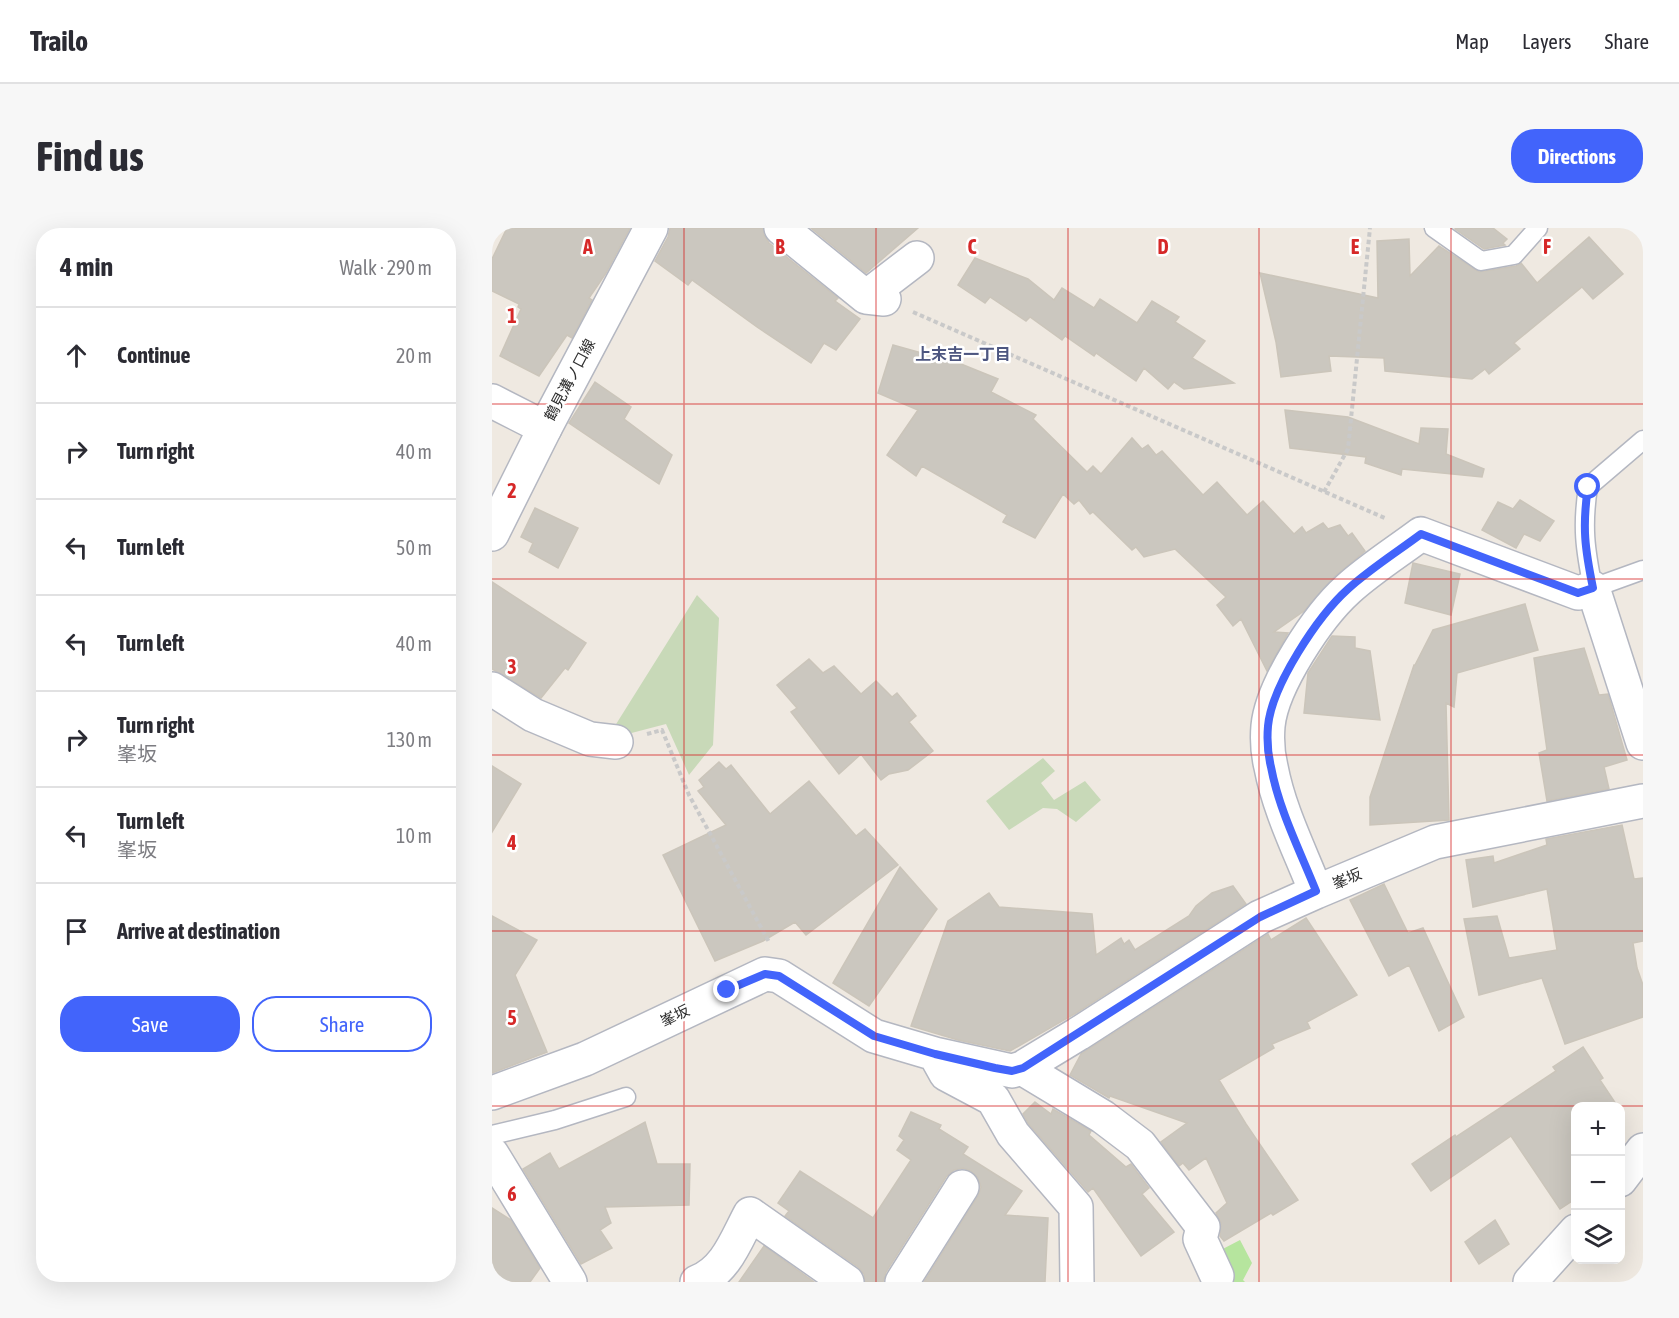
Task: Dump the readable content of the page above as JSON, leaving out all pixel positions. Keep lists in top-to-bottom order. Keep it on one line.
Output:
{"streets":{"street":["鶴見溝ノ口線","峯坂"]},"districts":["上末吉一丁目"],"page":{"header":"Trailo","nav":["Map","Layers","Share"],"buttons":["Directions",["Save","Share"]],"title":"Find us","heading":["4 min","Walk · 290 m"],"list":[["Continue","20 m"],["Turn right","40 m"],["Turn left","50 m"],["Turn left","40 m"],["Turn right","峯坂","130 m"],["Turn left","峯坂","10 m"],"Arrive at destination"],"map_buttons":["+","−"]},"grid":{"columns":["A","B","C","D","E","F"],"rows":["1","2","3","4","5","6"]}}
